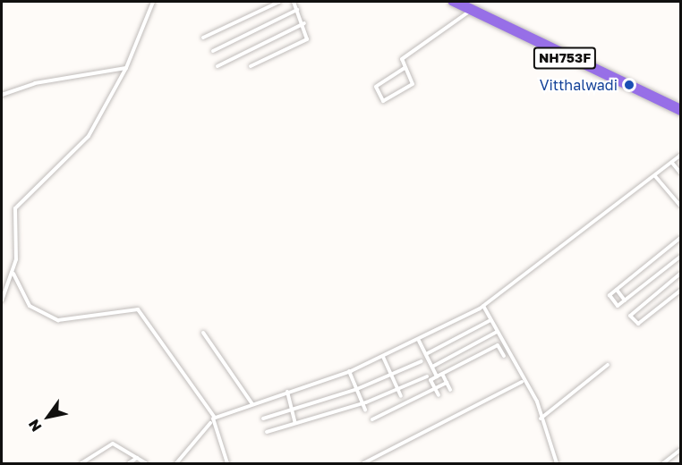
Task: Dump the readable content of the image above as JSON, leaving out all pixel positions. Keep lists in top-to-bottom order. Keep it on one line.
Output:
{"streets":{"highway":["NH753F"]},"places":["Vitthalwadi"],"north":"bottom left"}
